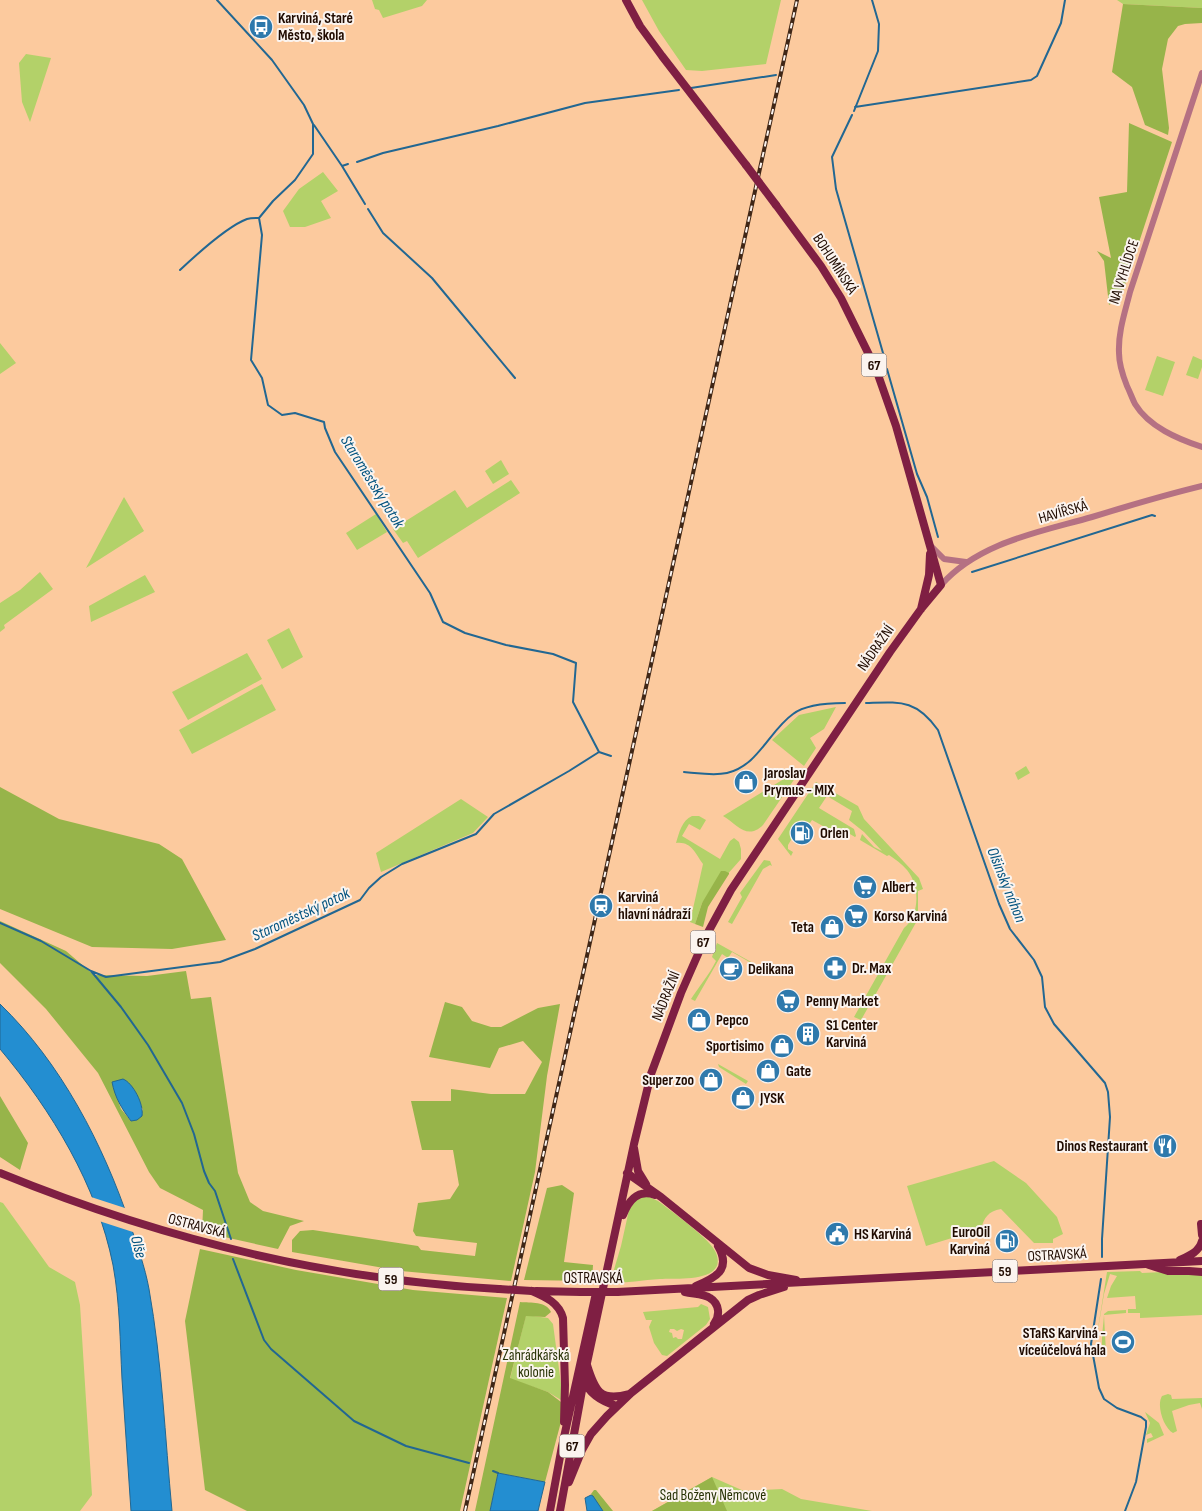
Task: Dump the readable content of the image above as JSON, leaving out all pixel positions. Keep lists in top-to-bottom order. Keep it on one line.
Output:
{"streets":{"main road":["BOHUMÍNSKÁ","67","NÁDRAŽNÍ","OSTRAVSKÁ","59"],"street":["NA VYHLÍDCE","HAVÍŘSKÁ"]},"crossings":[["BOHUMÍNSKÁ","HAVÍŘSKÁ"],["BOHUMÍNSKÁ","NÁDRAŽNÍ"],["67","NÁDRAŽNÍ"],["HAVÍŘSKÁ","NÁDRAŽNÍ"]],"water":["Staroměstský potok","Olšinský náhon","Olše"],"parks":["Zahrádkářská kolonie","Sad Boženy Němcové"],"places":{"bus stop":["Karviná, Staré Město, škola"],"shop":["Jaroslav Prymus - MIX","Teta","Pepco","Sportisimo","Gate","Super zoo","JYSK"],"fuel station":["Orlen","EuroOil Karviná"],"supermarket":["Albert","Korso Karviná","Penny Market"],"station":["Karviná hlavní nádraží"],"pharmacy":["Dr. Max"],"cafe":["Delikana"],"building":["S1 Center Karviná"],"restaurant":["Dinos Restaurant"],"public building":["HS Karviná"],"sports":["STaRS Karviná - víceúčelová hala"]}}
